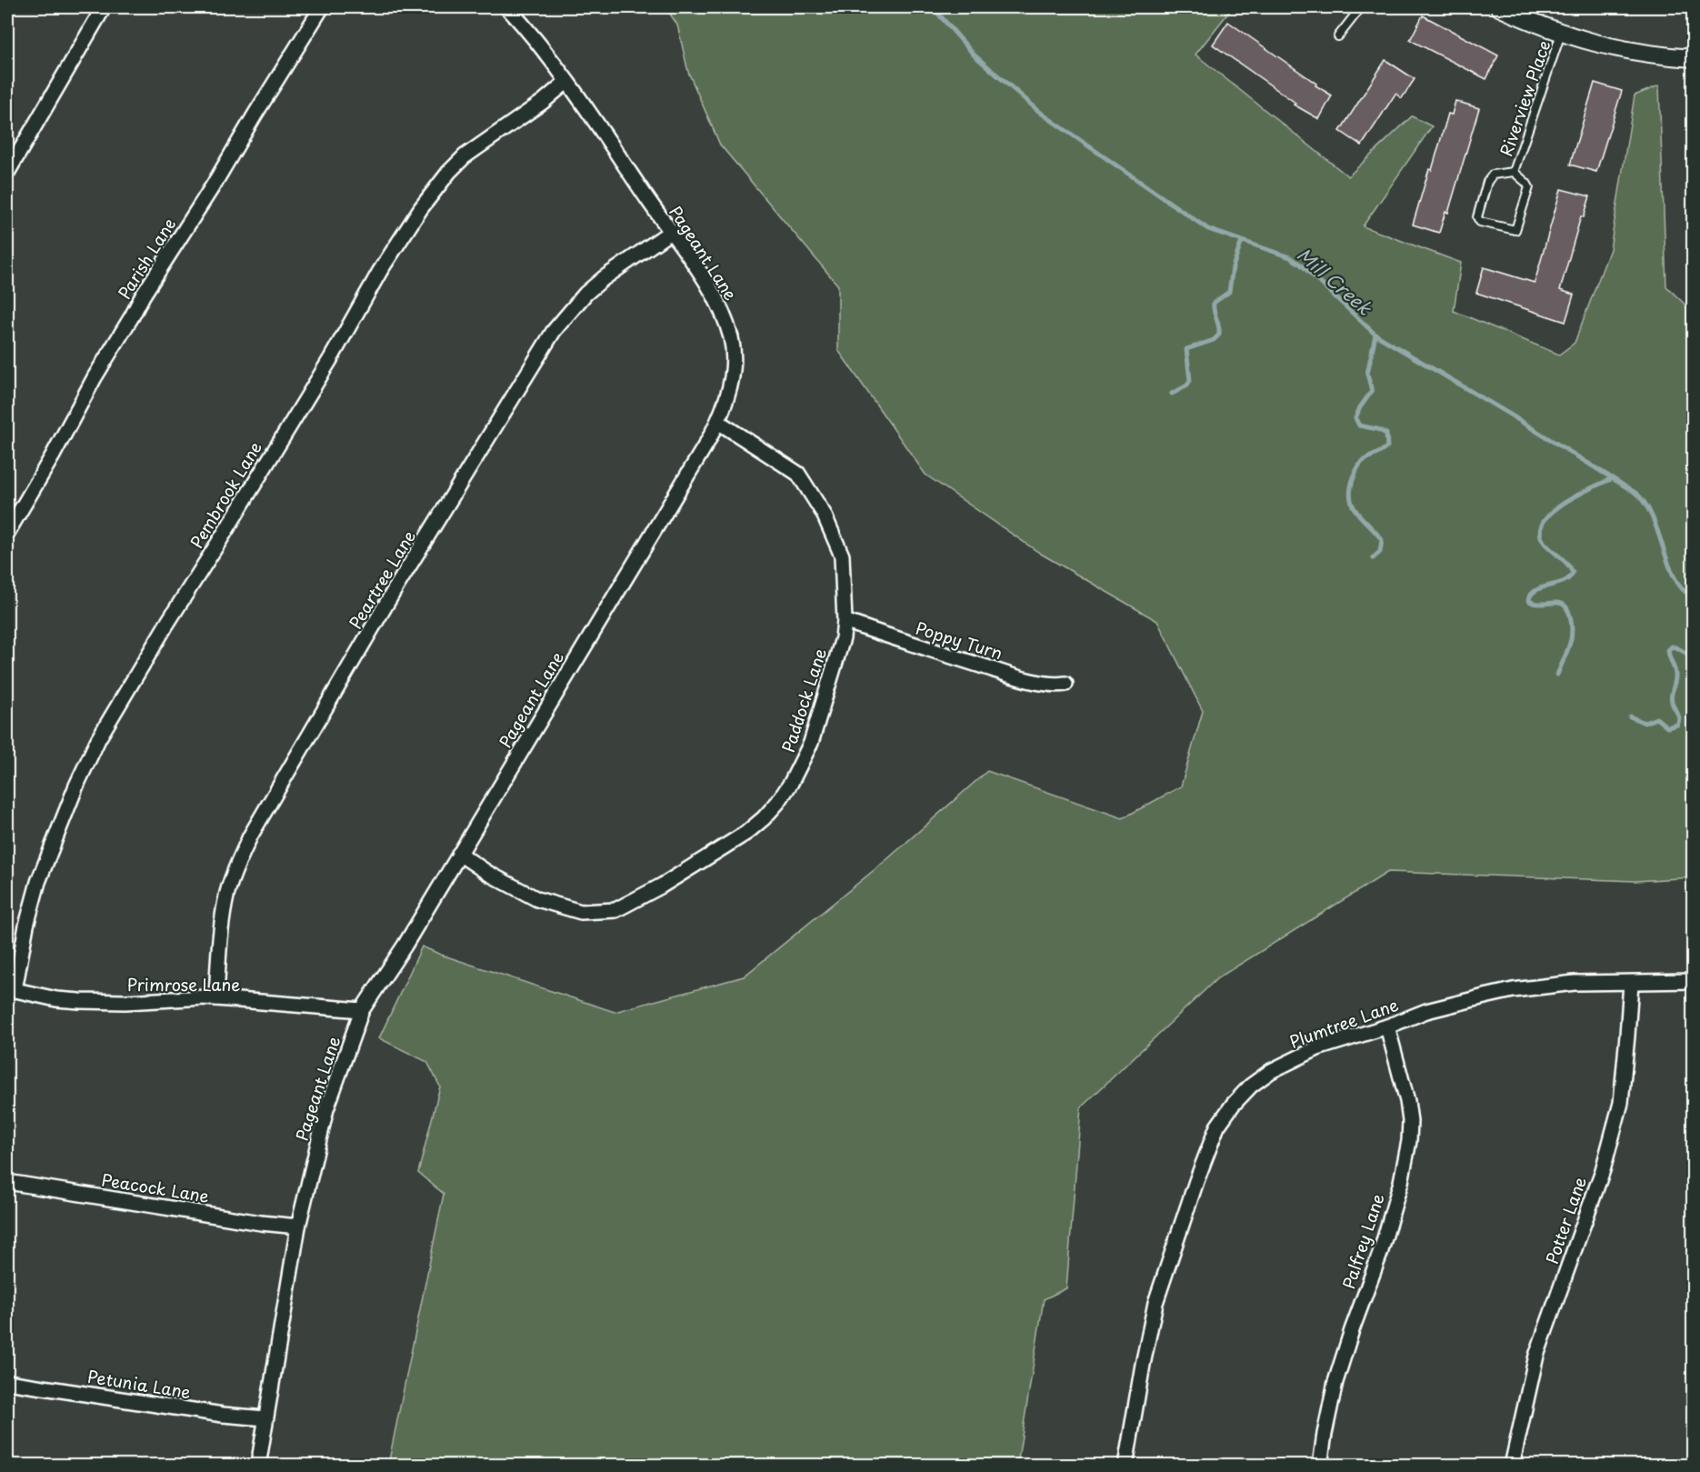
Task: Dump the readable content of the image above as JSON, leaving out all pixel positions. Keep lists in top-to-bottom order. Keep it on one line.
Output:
{"streets":{"street":["Pageant Lane","Parish Lane","Pembrook Lane","Peartree Lane","Poppy Turn","Paddock Lane","Primrose Lane","Plumtree Lane","Peacock Lane","Potter Lane","Palfrey Lane","Petunia Lane"],"lane":["Riverview Place"]},"crossings":[["Pageant Lane","Pembrook Lane"],["Pageant Lane","Peartree Lane"],["Pageant Lane","Paddock Lane"],["Pageant Lane","Primrose Lane"],["Pageant Lane","Peacock Lane"],["Pageant Lane","Petunia Lane"],["Pembrook Lane","Primrose Lane"],["Peartree Lane","Primrose Lane"],["Poppy Turn","Paddock Lane"],["Plumtree Lane","Potter Lane"],["Plumtree Lane","Palfrey Lane"]],"water":["Mill Creek"]}
